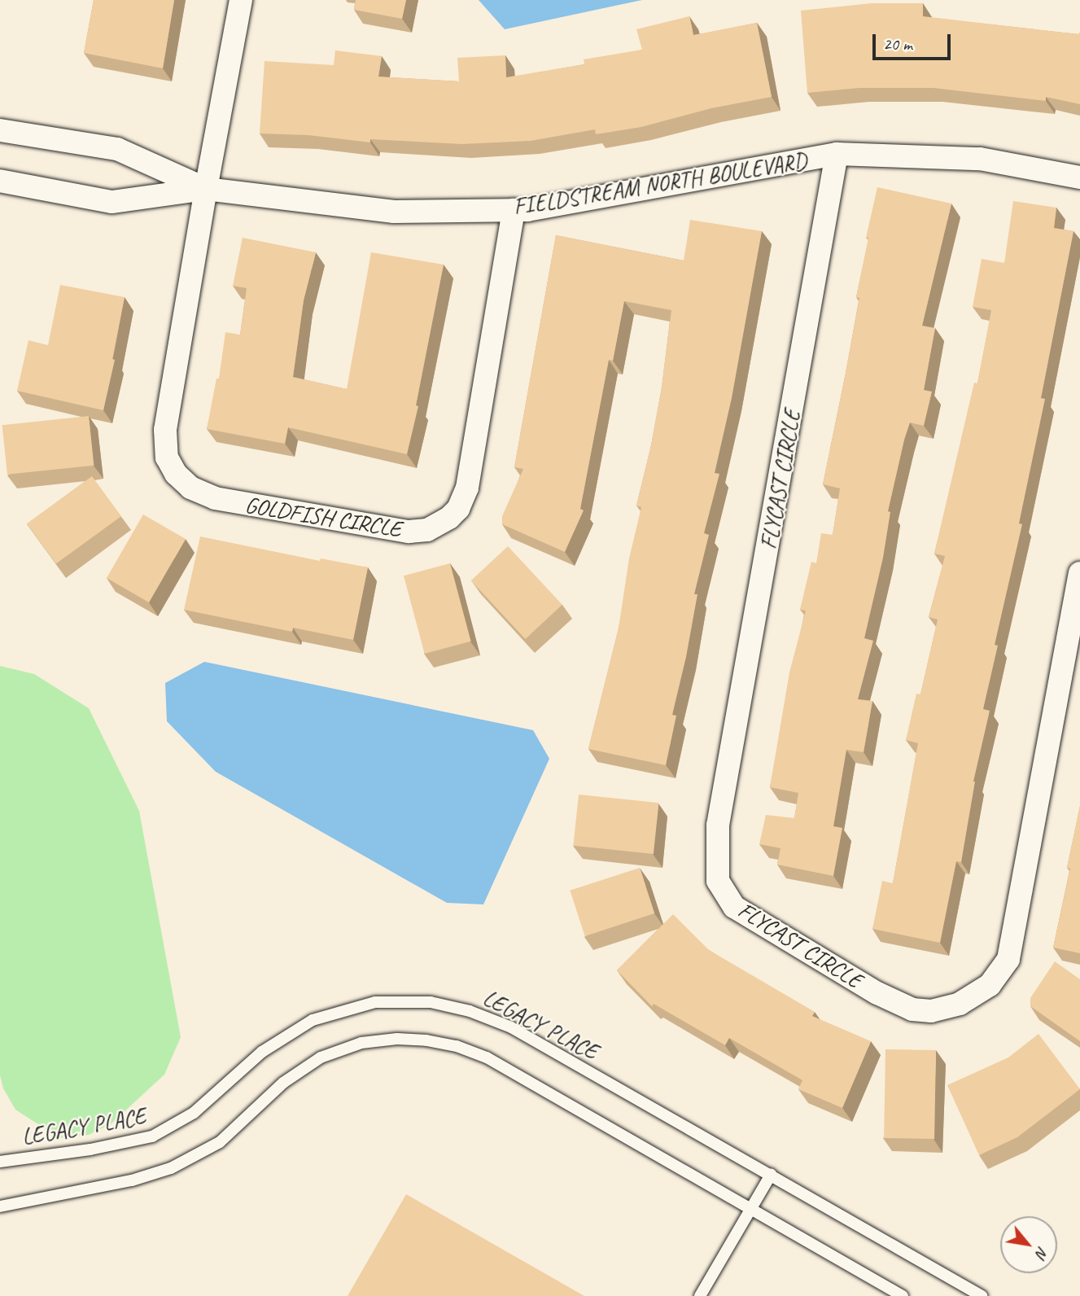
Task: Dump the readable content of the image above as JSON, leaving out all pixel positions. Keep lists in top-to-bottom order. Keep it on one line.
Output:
{"streets":{"street":["FIELDSTREAM NORTH BOULEVARD","FLYCAST CIRCLE","GOLDFISH CIRCLE"],"lane":["LEGACY PLACE"]},"crossings":[["FIELDSTREAM NORTH BOULEVARD","FLYCAST CIRCLE"],["FIELDSTREAM NORTH BOULEVARD","GOLDFISH CIRCLE"]],"scale_bar":"20 m","north":"bottom right"}
